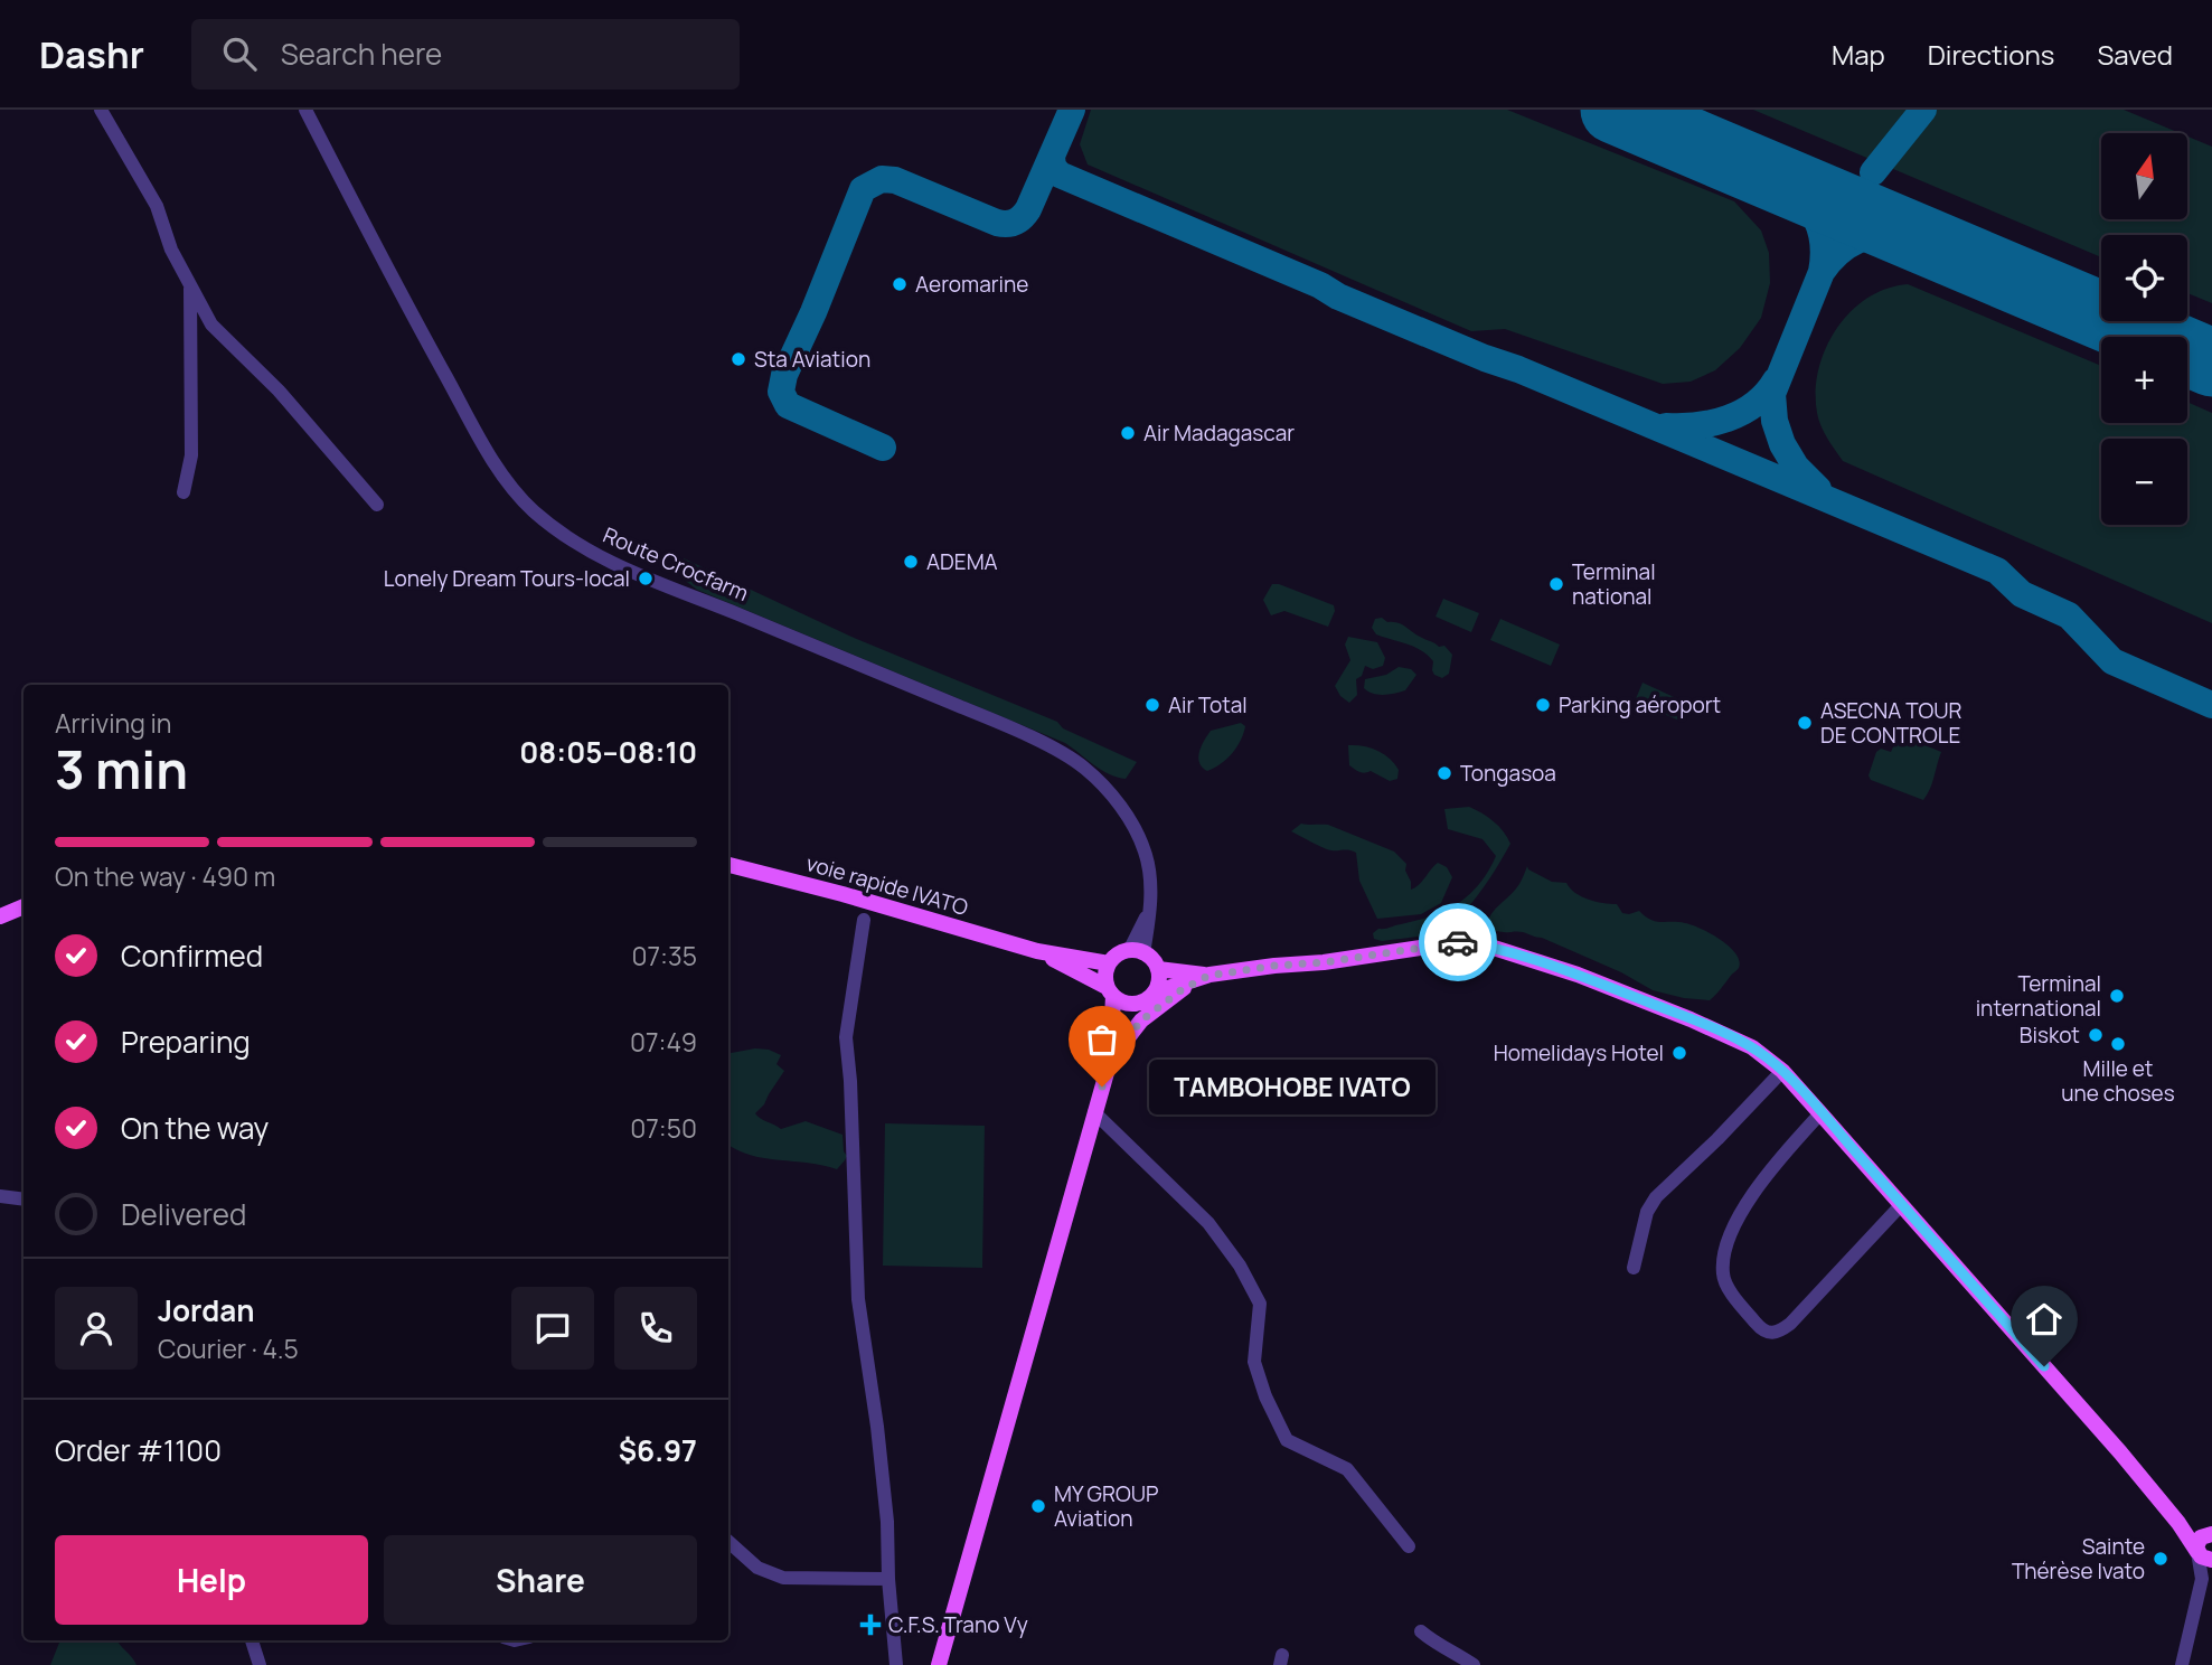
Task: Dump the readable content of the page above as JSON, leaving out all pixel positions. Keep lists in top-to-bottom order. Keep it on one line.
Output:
{"streets":{"main road":["voie rapide IVATO"],"street":["Route Crocfarm"]},"places":{"other":["Aeromarine","Sta Aviation","Air Madagascar","ADEMA","Lonely Dream Tours-local","Terminal national","Air Total","Parking aéroport","ASECNA TOUR DE CONTROLE","Tongasoa","Terminal international","Biskot","Mille et une choses","Homelidays Hotel","TAMBOHOBE IVATO","MY GROUP Aviation","Sainte Thérèse Ivato"],"health":["C.F.S. Trano Vy"]},"north":"top","page":{"header":"Dashr","search":"Search here","nav":["Map","Directions","Saved"],"map_buttons":["+","−"],"heading":["3 min","Arriving in","08:05–08:10"],"panel":["Jordan","Courier · 4.5","Order #1100","$6.97"],"bar":"On the way · 490 m","list":[["Confirmed","07:35"],["Preparing","07:49"],["On the way","07:50"],"Delivered"],"bubble":"TAMBOHOBE IVATO","buttons":["Help","Share"]}}
